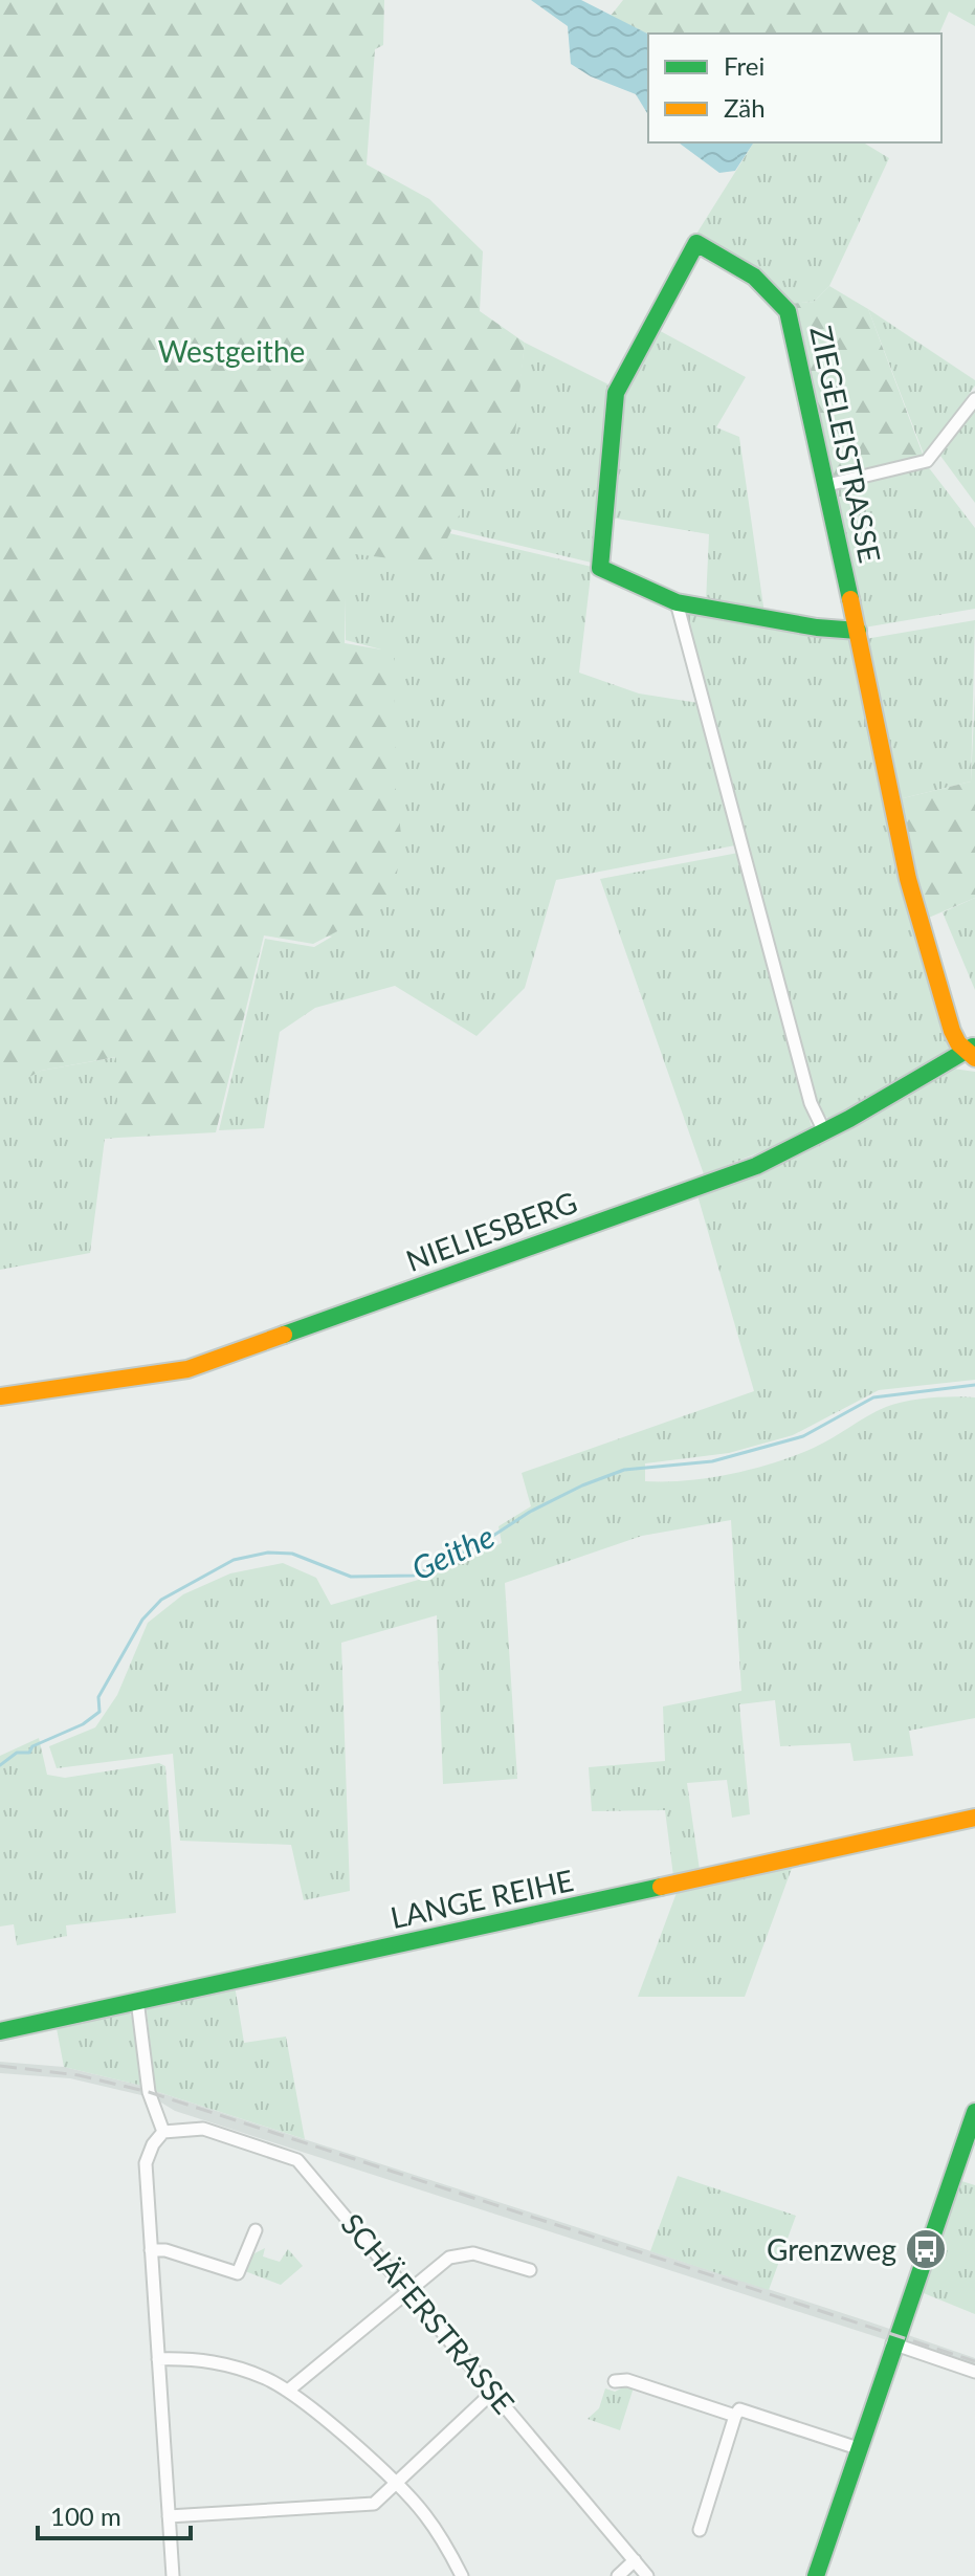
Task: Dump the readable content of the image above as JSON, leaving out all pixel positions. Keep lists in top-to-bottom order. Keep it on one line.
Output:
{"streets":{"street":["ZIEGELEISTRASSE","NIELIESBERG","LANGE REIHE","SCHÄFERSTRASSE"]},"crossings":[["ZIEGELEISTRASSE","NIELIESBERG"]],"water":["Geithe"],"parks":["Westgeithe"],"places":{"bus stop":["Grenzweg"]},"legend":["Frei","Zäh"],"scale_bar":"100 m"}
